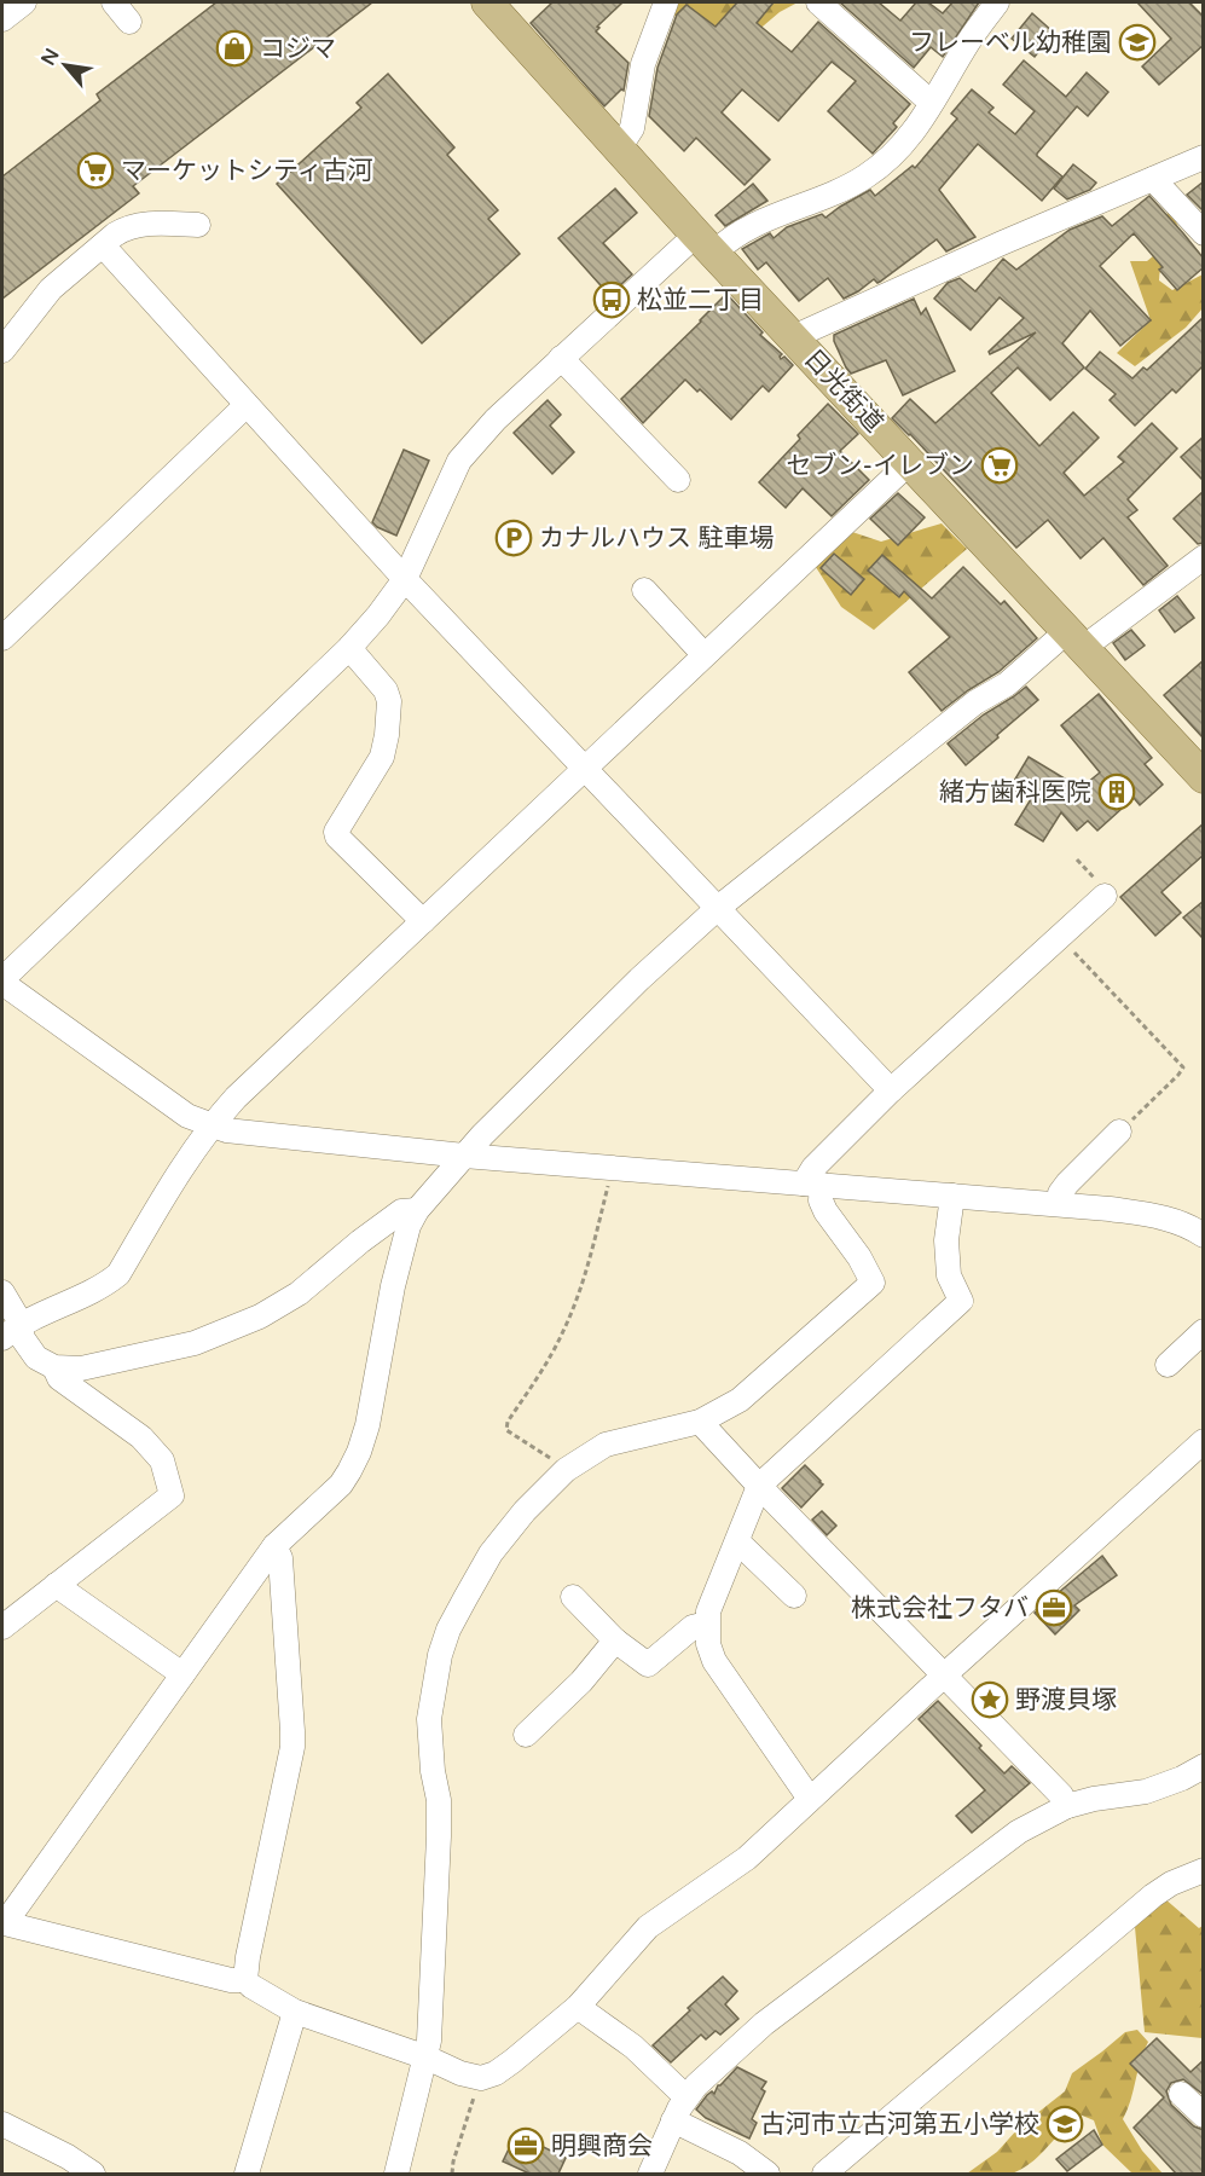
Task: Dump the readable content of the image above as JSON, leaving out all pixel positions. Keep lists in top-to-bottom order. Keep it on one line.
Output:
{"streets":{"main road":["日光街道"]},"places":{"school or university":["フレーベル幼稚園","古河市立古河第五小学校"],"shop":["コジマ"],"supermarket":["マーケットシティ古河","セブン-イレブン"],"bus stop":["松並二丁目"],"parking":["カナルハウス 駐車場"],"building":["緒方歯科医院"],"office":["株式会社フタバ","明興商会"],"place":["野渡貝塚"]},"north":"top left"}
